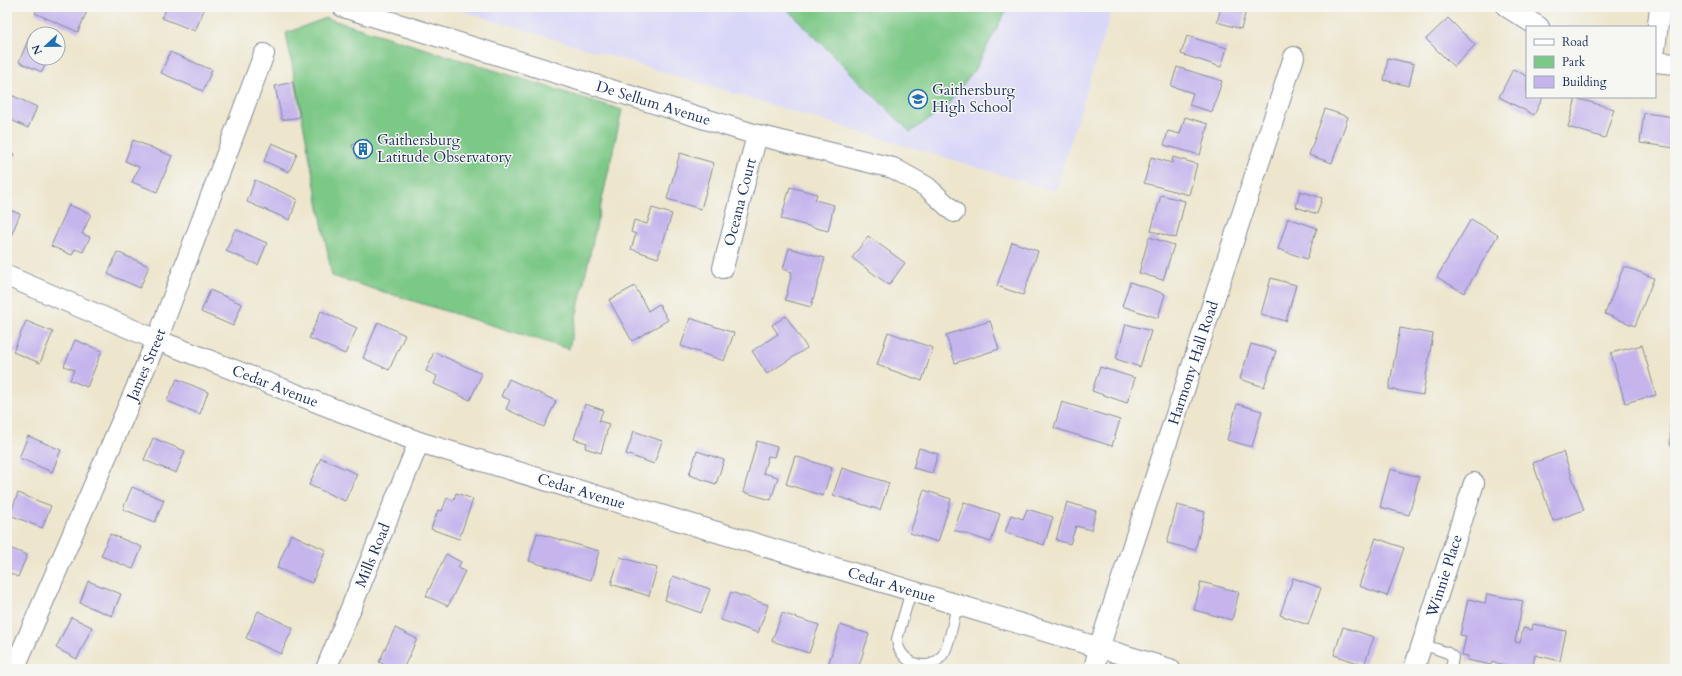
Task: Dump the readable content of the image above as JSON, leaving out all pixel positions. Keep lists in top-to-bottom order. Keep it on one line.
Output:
{"streets":{"street":["De Sellum Avenue","Oceana Court","Harmony Hall Road","James Street","Cedar Avenue","Mills Road","Winnie Place"]},"crossings":[["De Sellum Avenue","Oceana Court"],["Harmony Hall Road","Cedar Avenue"],["James Street","Cedar Avenue"],["Cedar Avenue","Mills Road"]],"places":{"school or university":["Gaithersburg High School"],"building":["Gaithersburg Latitude Observatory"]},"legend":["Road","Park","Building"],"north":"left"}
